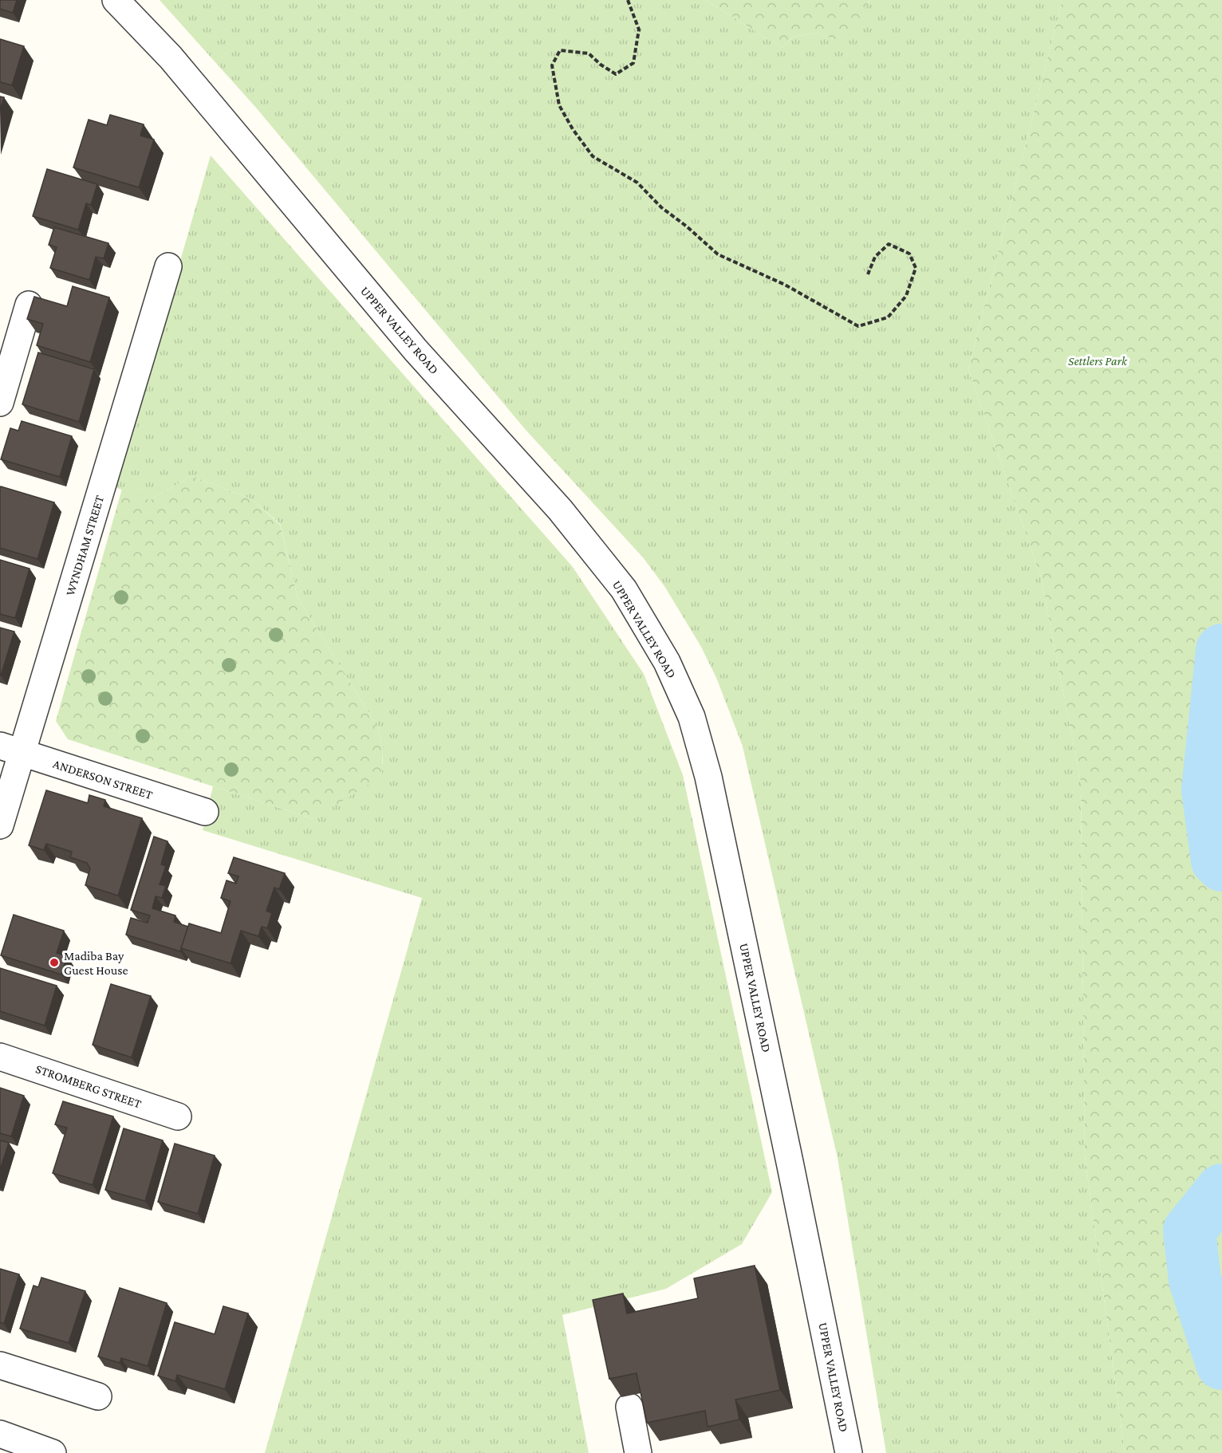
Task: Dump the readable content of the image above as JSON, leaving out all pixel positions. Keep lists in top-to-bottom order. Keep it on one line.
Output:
{"streets":{"street":["UPPER VALLEY ROAD","WYNDHAM STREET","ANDERSON STREET","STROMBERG STREET"]},"crossings":[["WYNDHAM STREET","ANDERSON STREET"]],"parks":["Settlers Park"],"places":["Madiba Bay Guest House"]}
